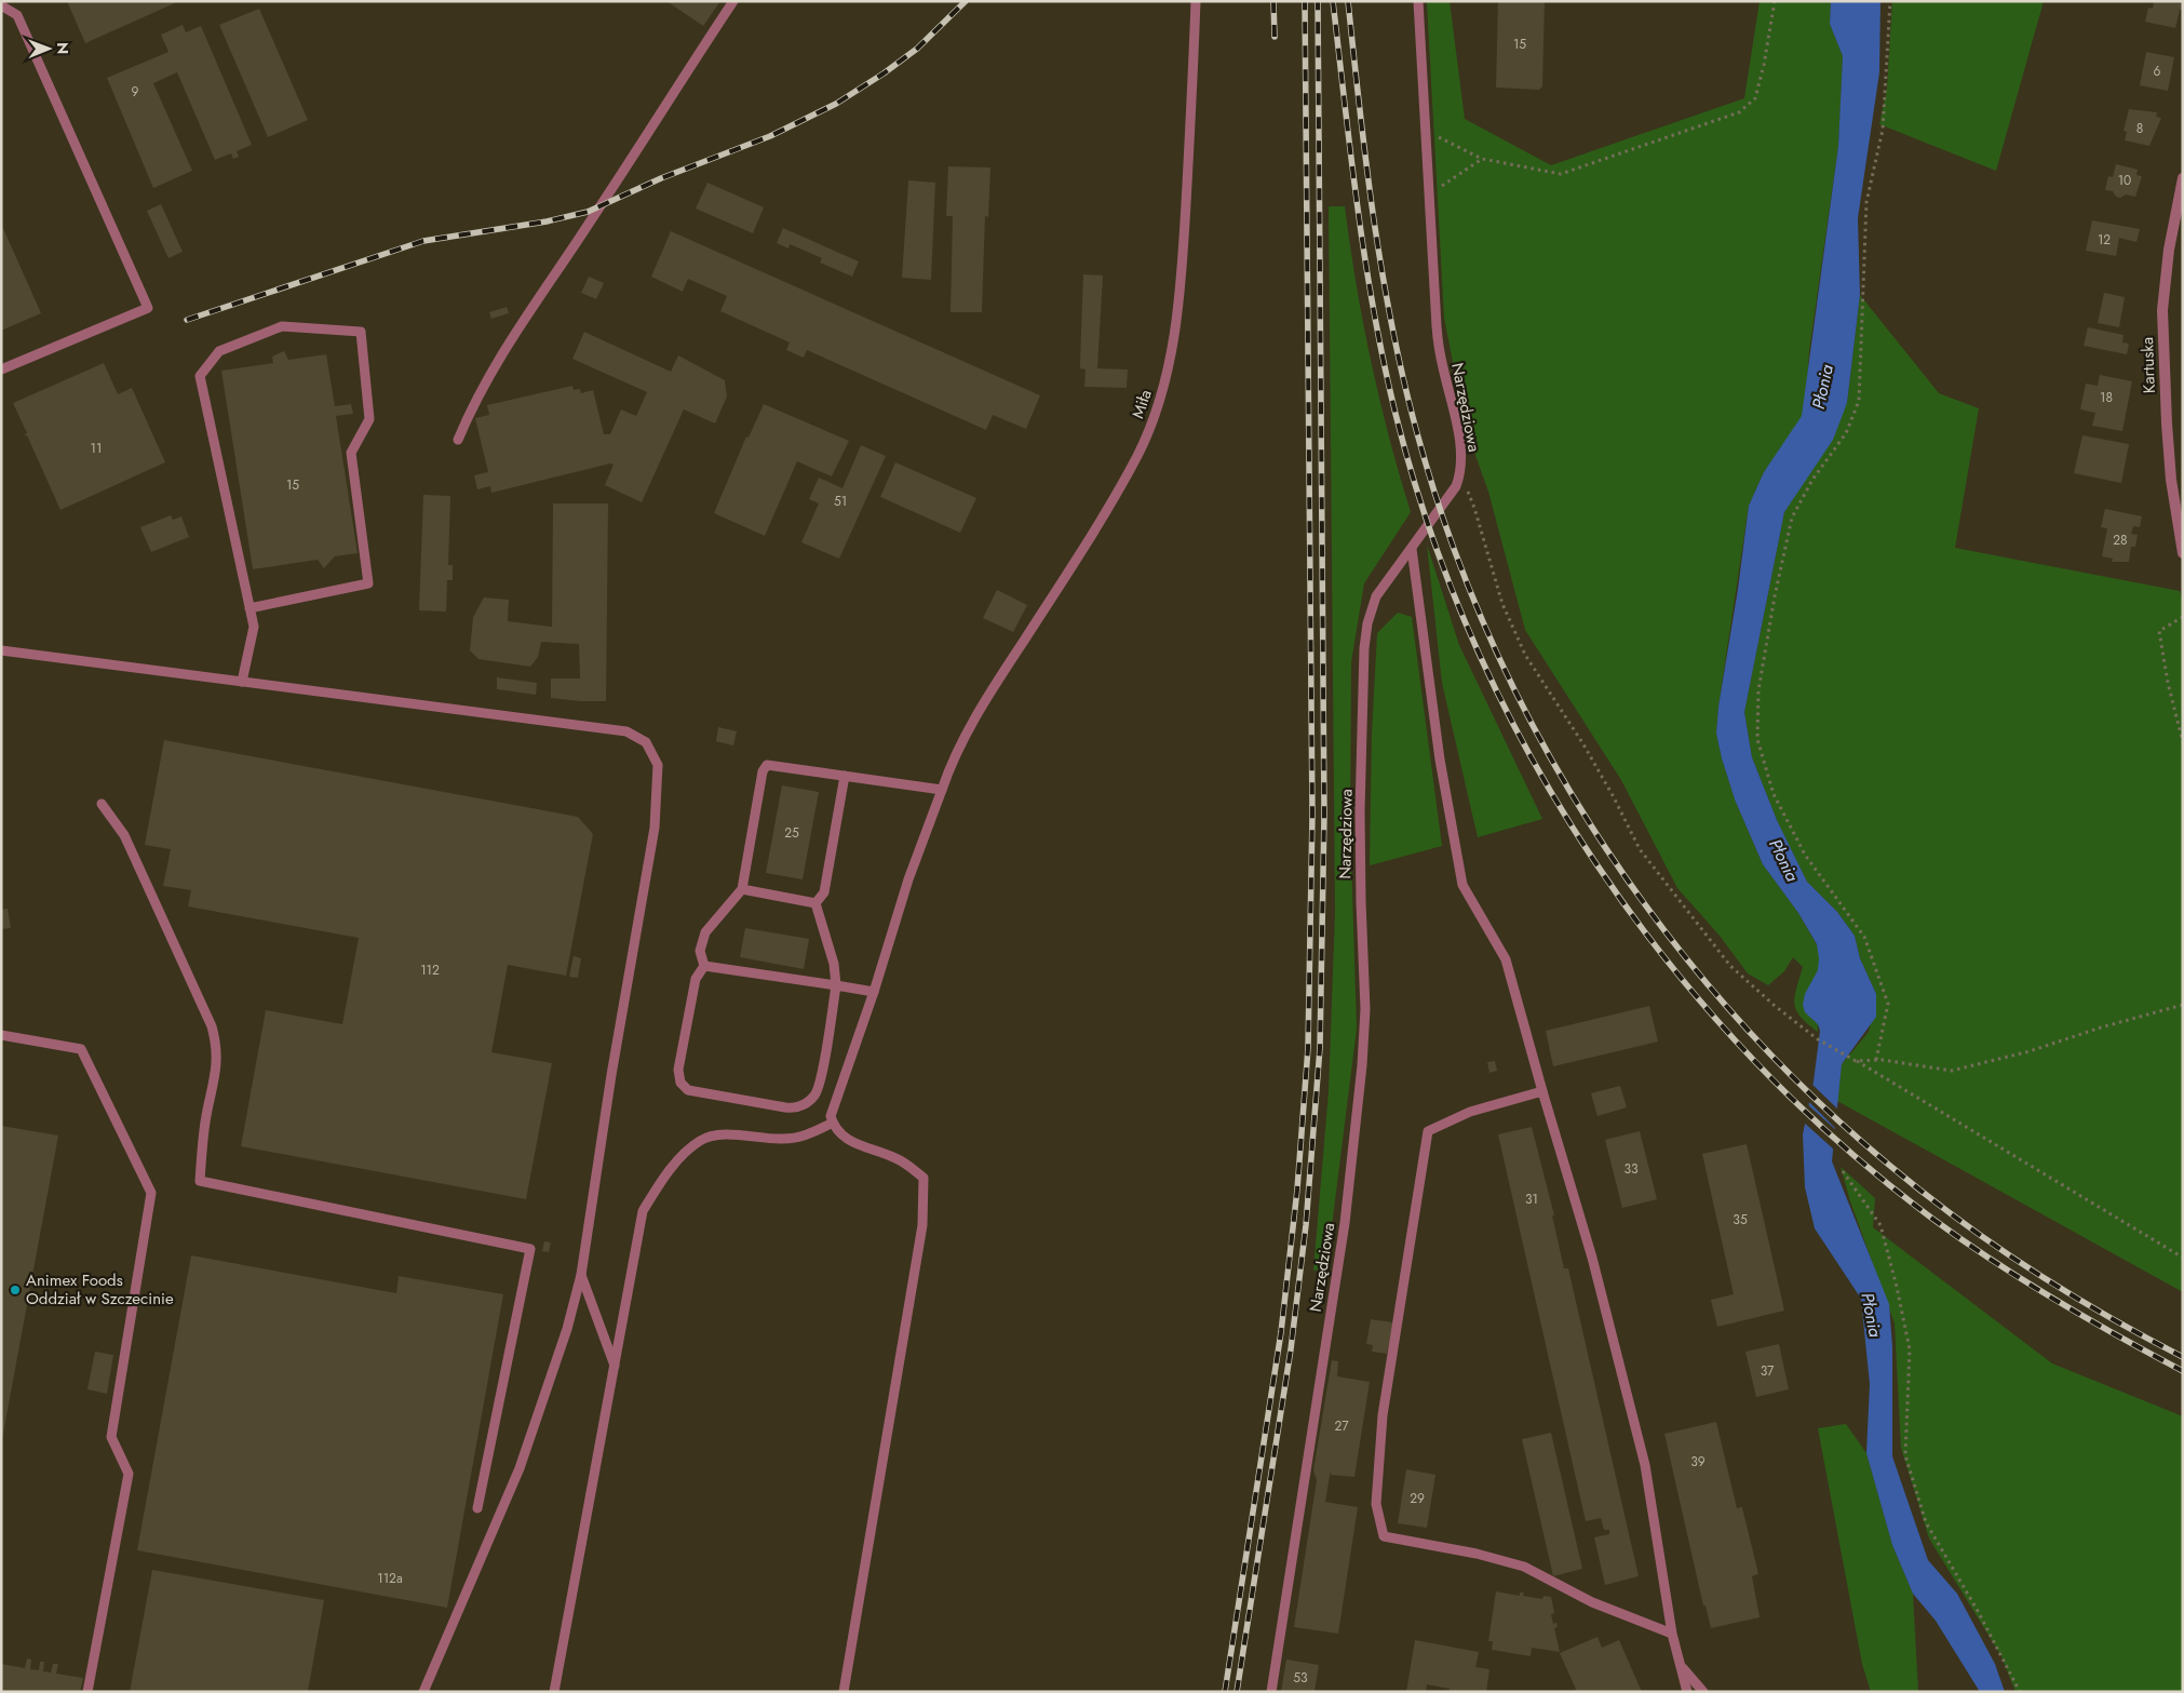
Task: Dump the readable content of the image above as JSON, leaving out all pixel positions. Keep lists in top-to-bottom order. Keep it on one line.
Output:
{"streets":{"street":["Kartuska"],"lane":["Miła","Narzędziowa"]},"water":["Płonia"],"places":["Animex Foods Oddział w Szczecinie"],"house_numbers":["15","6","9","8","10","12","18","11","15","51","28","25","112","33","31","35","37","27","39","29","112a","53"],"north":"right"}
